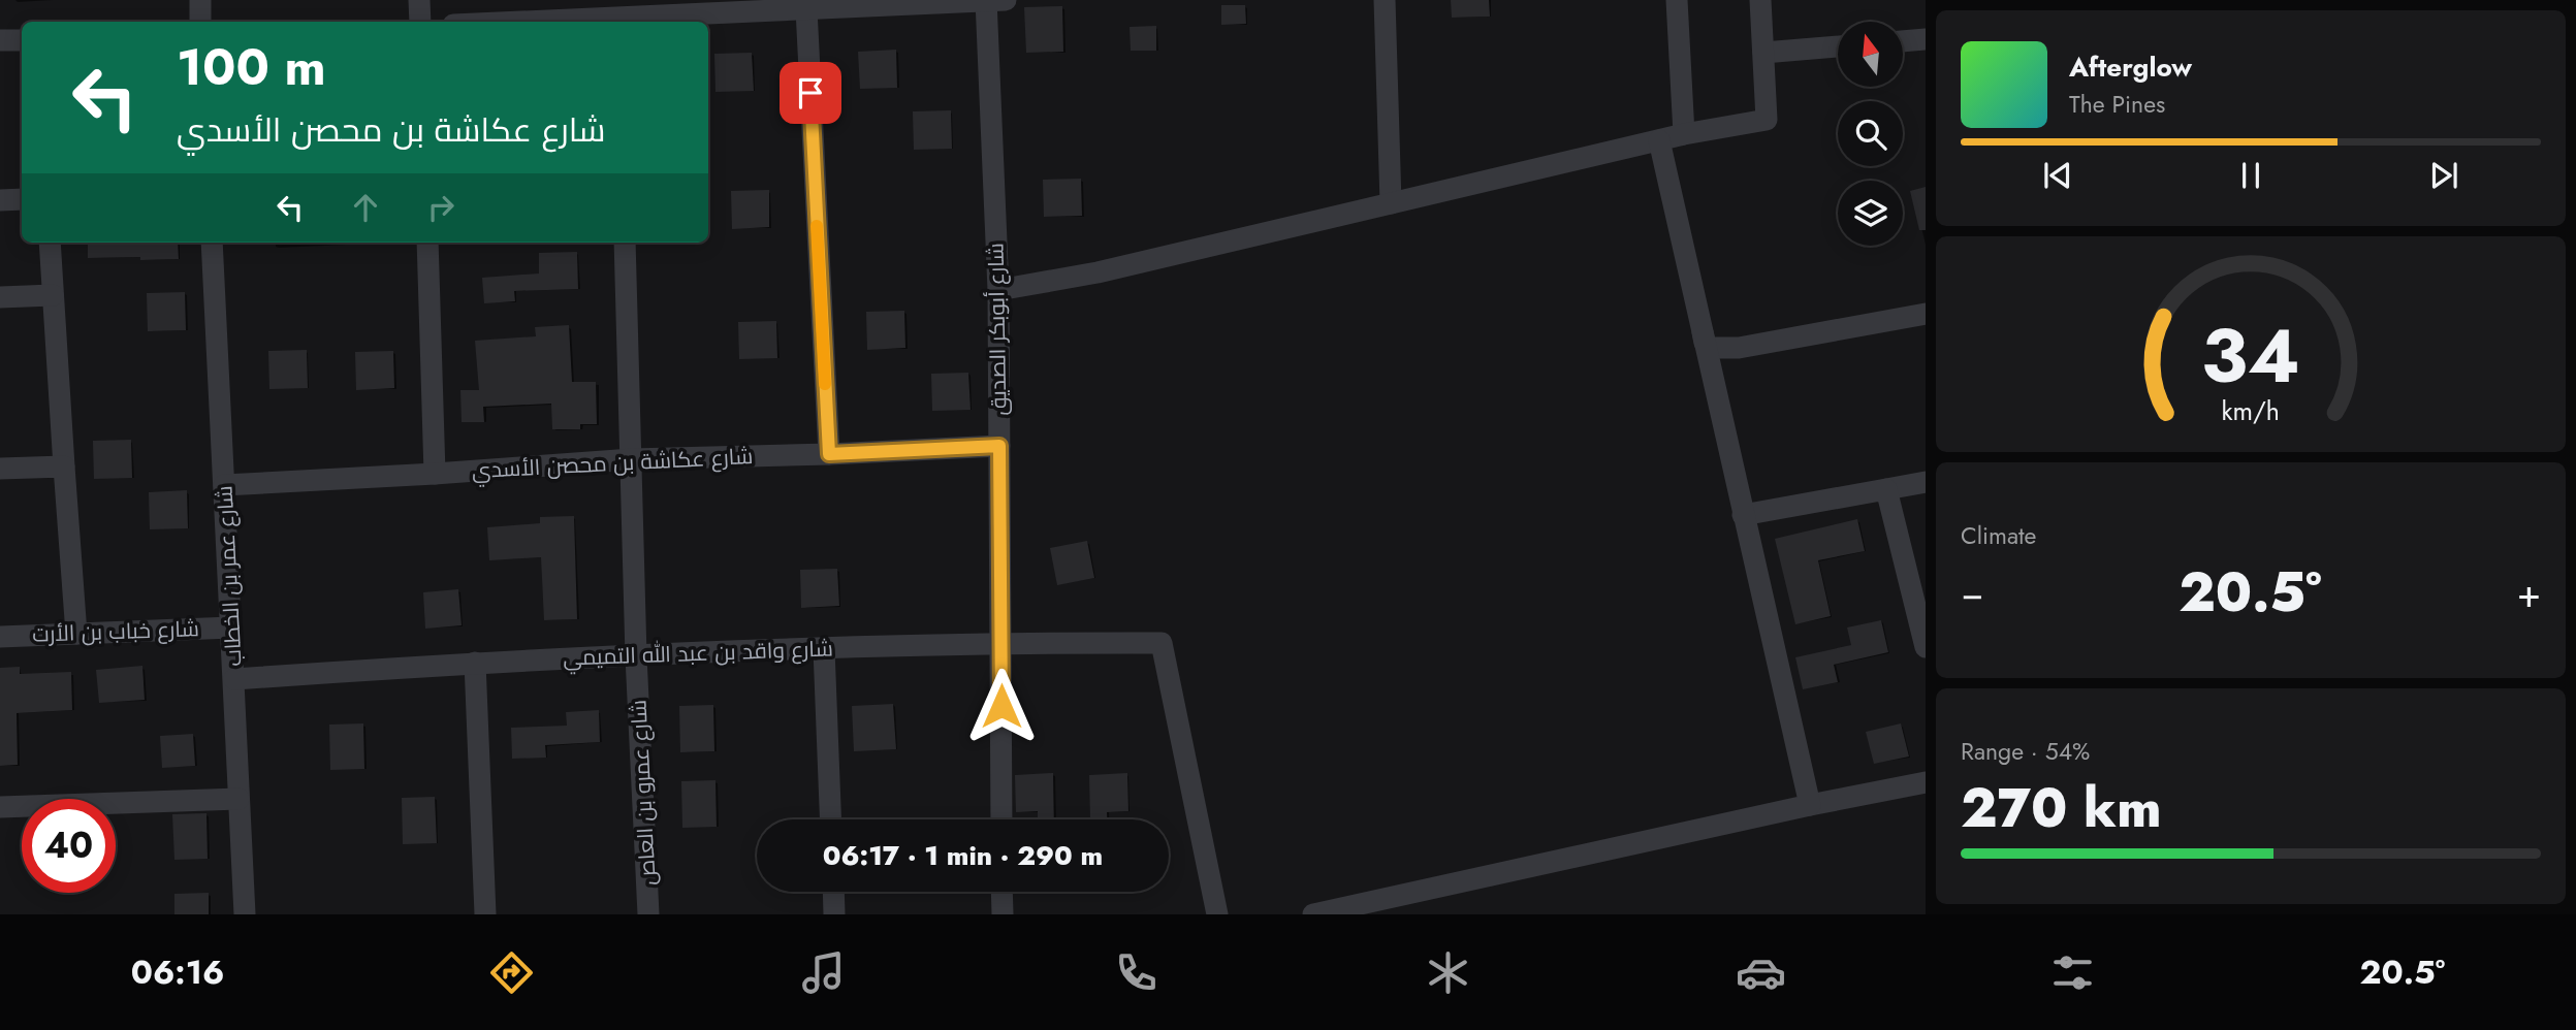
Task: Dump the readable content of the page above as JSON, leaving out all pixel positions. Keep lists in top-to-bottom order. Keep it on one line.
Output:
{"streets":{"street":["شارع أبوبكر الصديق","شارع عكاشة بن محصن الأسدي","شارع عمر بن الخطاب","شارع خباب بن الأرت","شارع واقد بن عبد الله التميمي","شارع عمرو بن العاص"]},"crossings":[["شارع أبوبكر الصديق","شارع عكاشة بن محصن الأسدي"],["شارع أبوبكر الصديق","شارع واقد بن عبد الله التميمي"],["شارع عكاشة بن محصن الأسدي","شارع عمر بن الخطاب"],["شارع عكاشة بن محصن الأسدي","شارع عمرو بن العاص"],["شارع عمر بن الخطاب","شارع خباب بن الأرت"],["شارع عمر بن الخطاب","شارع واقد بن عبد الله التميمي"],["شارع واقد بن عبد الله التميمي","شارع عمرو بن العاص"]],"north":"top","page":{"turn":["100 m","شارع عكاشة بن محصن الأسدي"],"song":["Afterglow","The Pines"],"tile":["Climate",["Range · 54%","270 km"]],"heat":["−","20.5°","+"],"limit":"40","trip":"06:17 · 1 min · 290 m","tabs":["06:16","20.5°"],"gauge":["34","km/h"]}}
